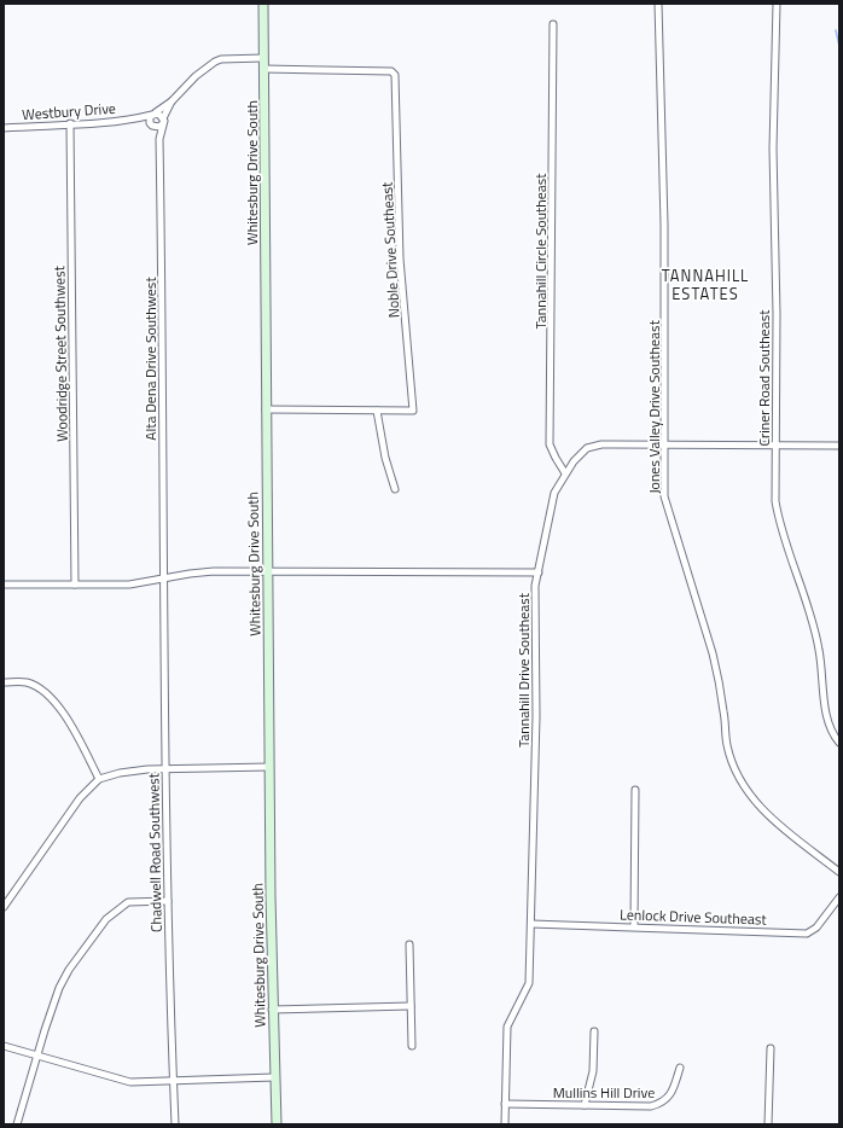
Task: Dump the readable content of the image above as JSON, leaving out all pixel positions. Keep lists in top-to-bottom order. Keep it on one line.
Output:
{"streets":{"main road":["Whitesburg Drive South"],"street":["Westbury Drive","Noble Drive Southeast","Tannahill Circle Southeast","Woodridge Street Southwest","Alta Dena Drive Southwest","Criner Road Southeast","Jones Valley Drive Southeast","Tannahill Drive Southeast","Chadwell Road Southwest","Lenlock Drive Southeast","Mullins Hill Drive"]},"crossings":[["Westbury Drive","Whitesburg Drive South"],["Westbury Drive","Woodridge Street Southwest"],["Westbury Drive","Alta Dena Drive Southwest"],["Whitesburg Drive South","Noble Drive Southeast"],["Tannahill Circle Southeast","Tannahill Drive Southeast"],["Alta Dena Drive Southwest","Chadwell Road Southwest"],["Criner Road Southeast","Tannahill Drive Southeast"],["Jones Valley Drive Southeast","Tannahill Drive Southeast"],["Tannahill Drive Southeast","Lenlock Drive Southeast"],["Tannahill Drive Southeast","Mullins Hill Drive"]],"districts":["TANNAHILL ESTATES"]}
